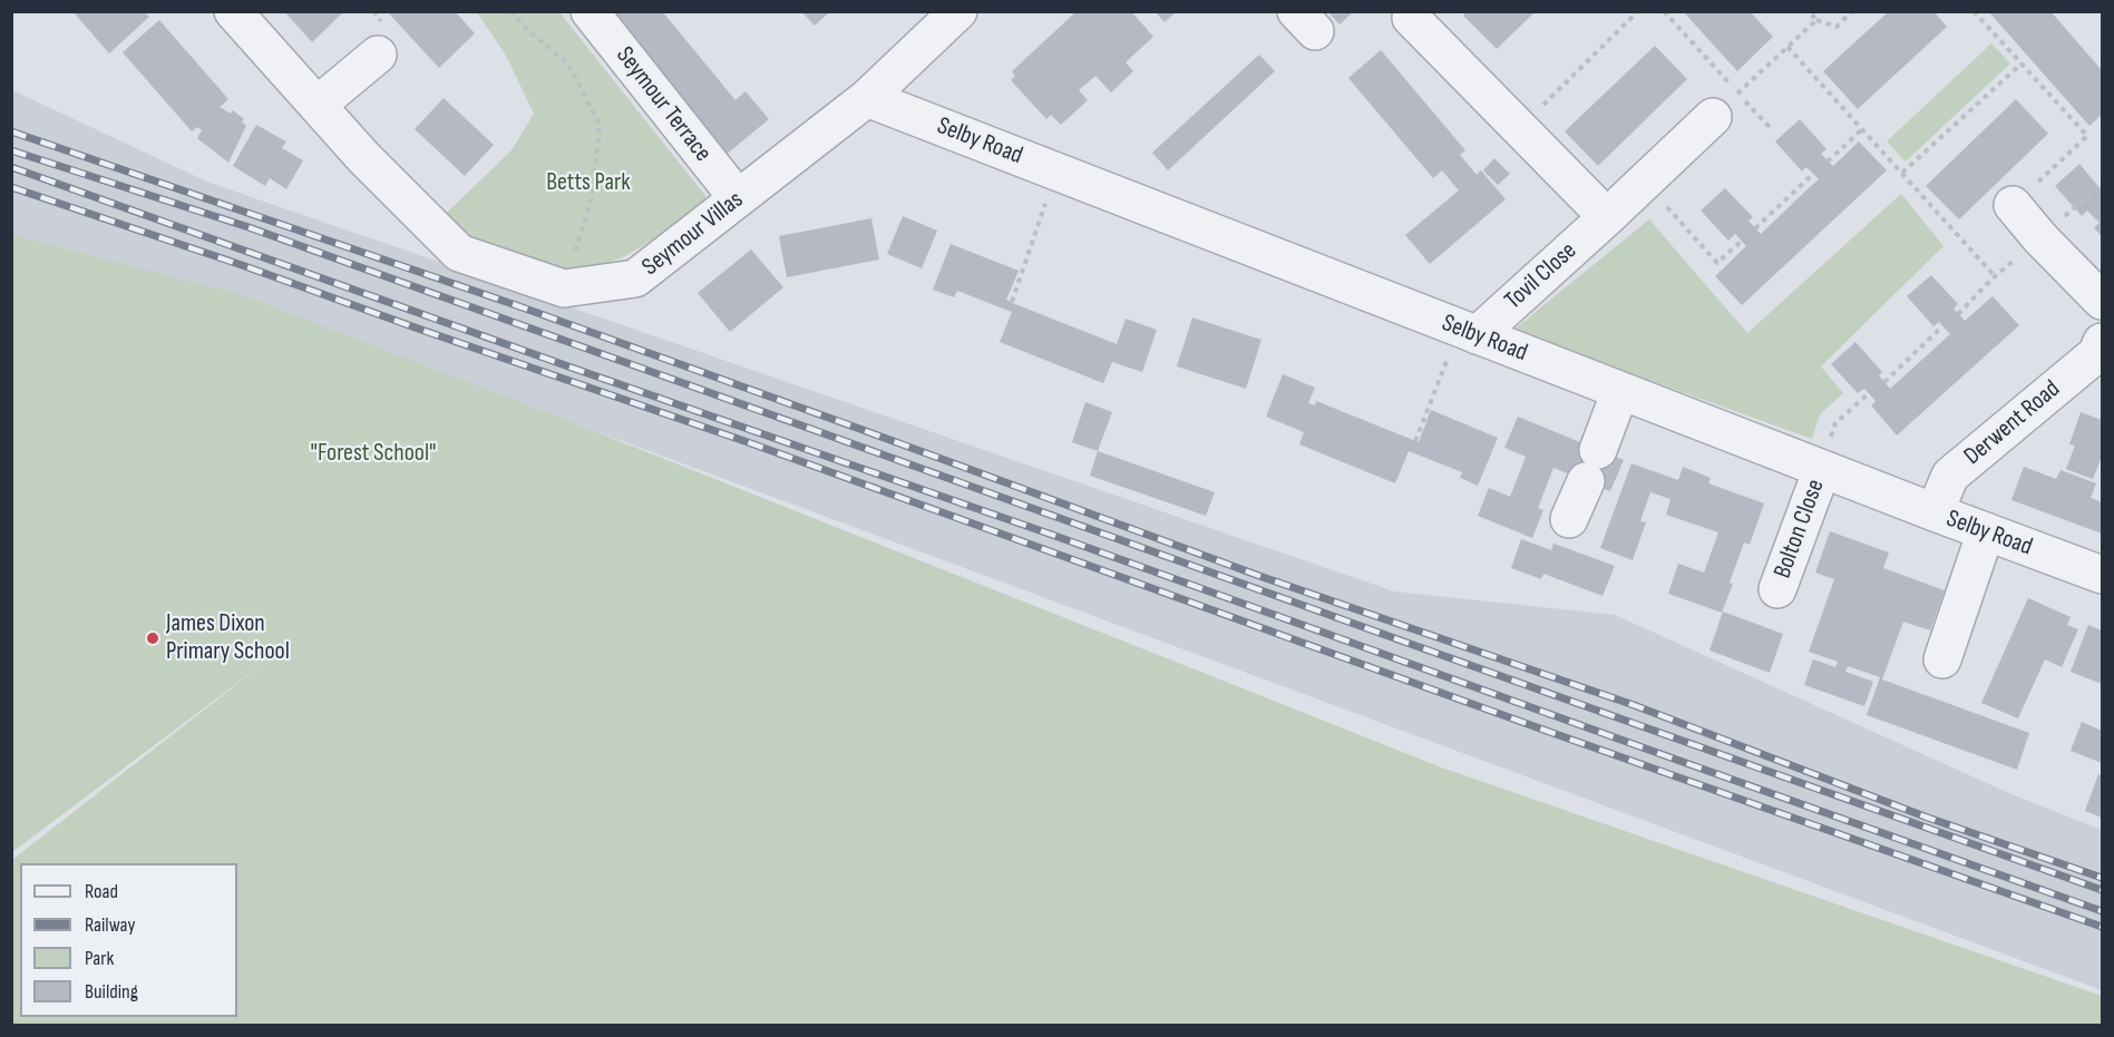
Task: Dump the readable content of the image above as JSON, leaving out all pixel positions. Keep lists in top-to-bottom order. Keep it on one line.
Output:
{"streets":{"street":["Seymour Terrace","Selby Road","Seymour Villas","Tovil Close","Derwent Road","Bolton Close"]},"crossings":[["Seymour Terrace","Seymour Villas"],["Selby Road","Seymour Villas"],["Selby Road","Tovil Close"],["Selby Road","Derwent Road"],["Selby Road","Bolton Close"]],"parks":["Betts Park","\"Forest School\""],"places":["James Dixon Primary School"],"legend":["Road","Railway","Park","Building"]}
